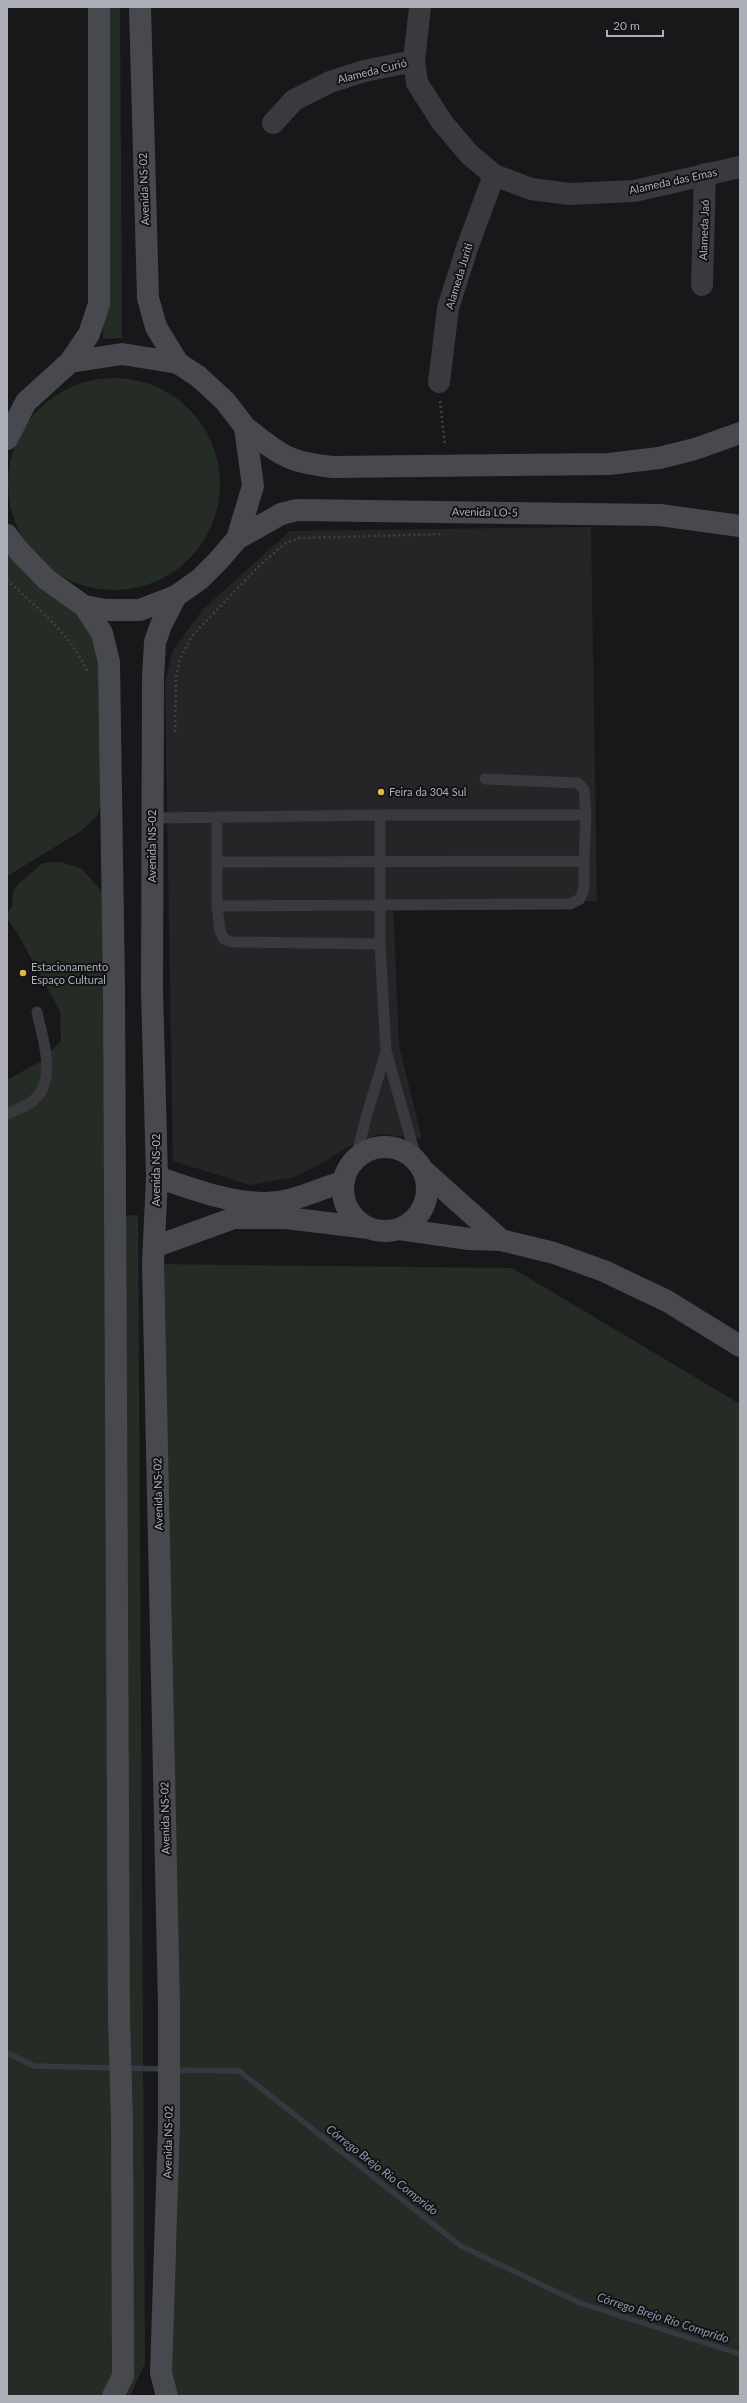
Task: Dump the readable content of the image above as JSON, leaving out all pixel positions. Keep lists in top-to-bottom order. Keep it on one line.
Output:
{"streets":{"street":["Alameda Curió","Alameda das Emas","Avenida NS-02","Alameda Jaó","Alameda Juriti","Avenida LO-5"]},"crossings":[["Alameda Curió","Alameda das Emas"],["Alameda das Emas","Alameda Jaó"],["Alameda das Emas","Alameda Juriti"]],"water":["Córrego Brejo Rio Comprido"],"places":["Feira da 304 Sul","Estacionamento Espaço Cultural"],"scale_bar":"20 m"}
